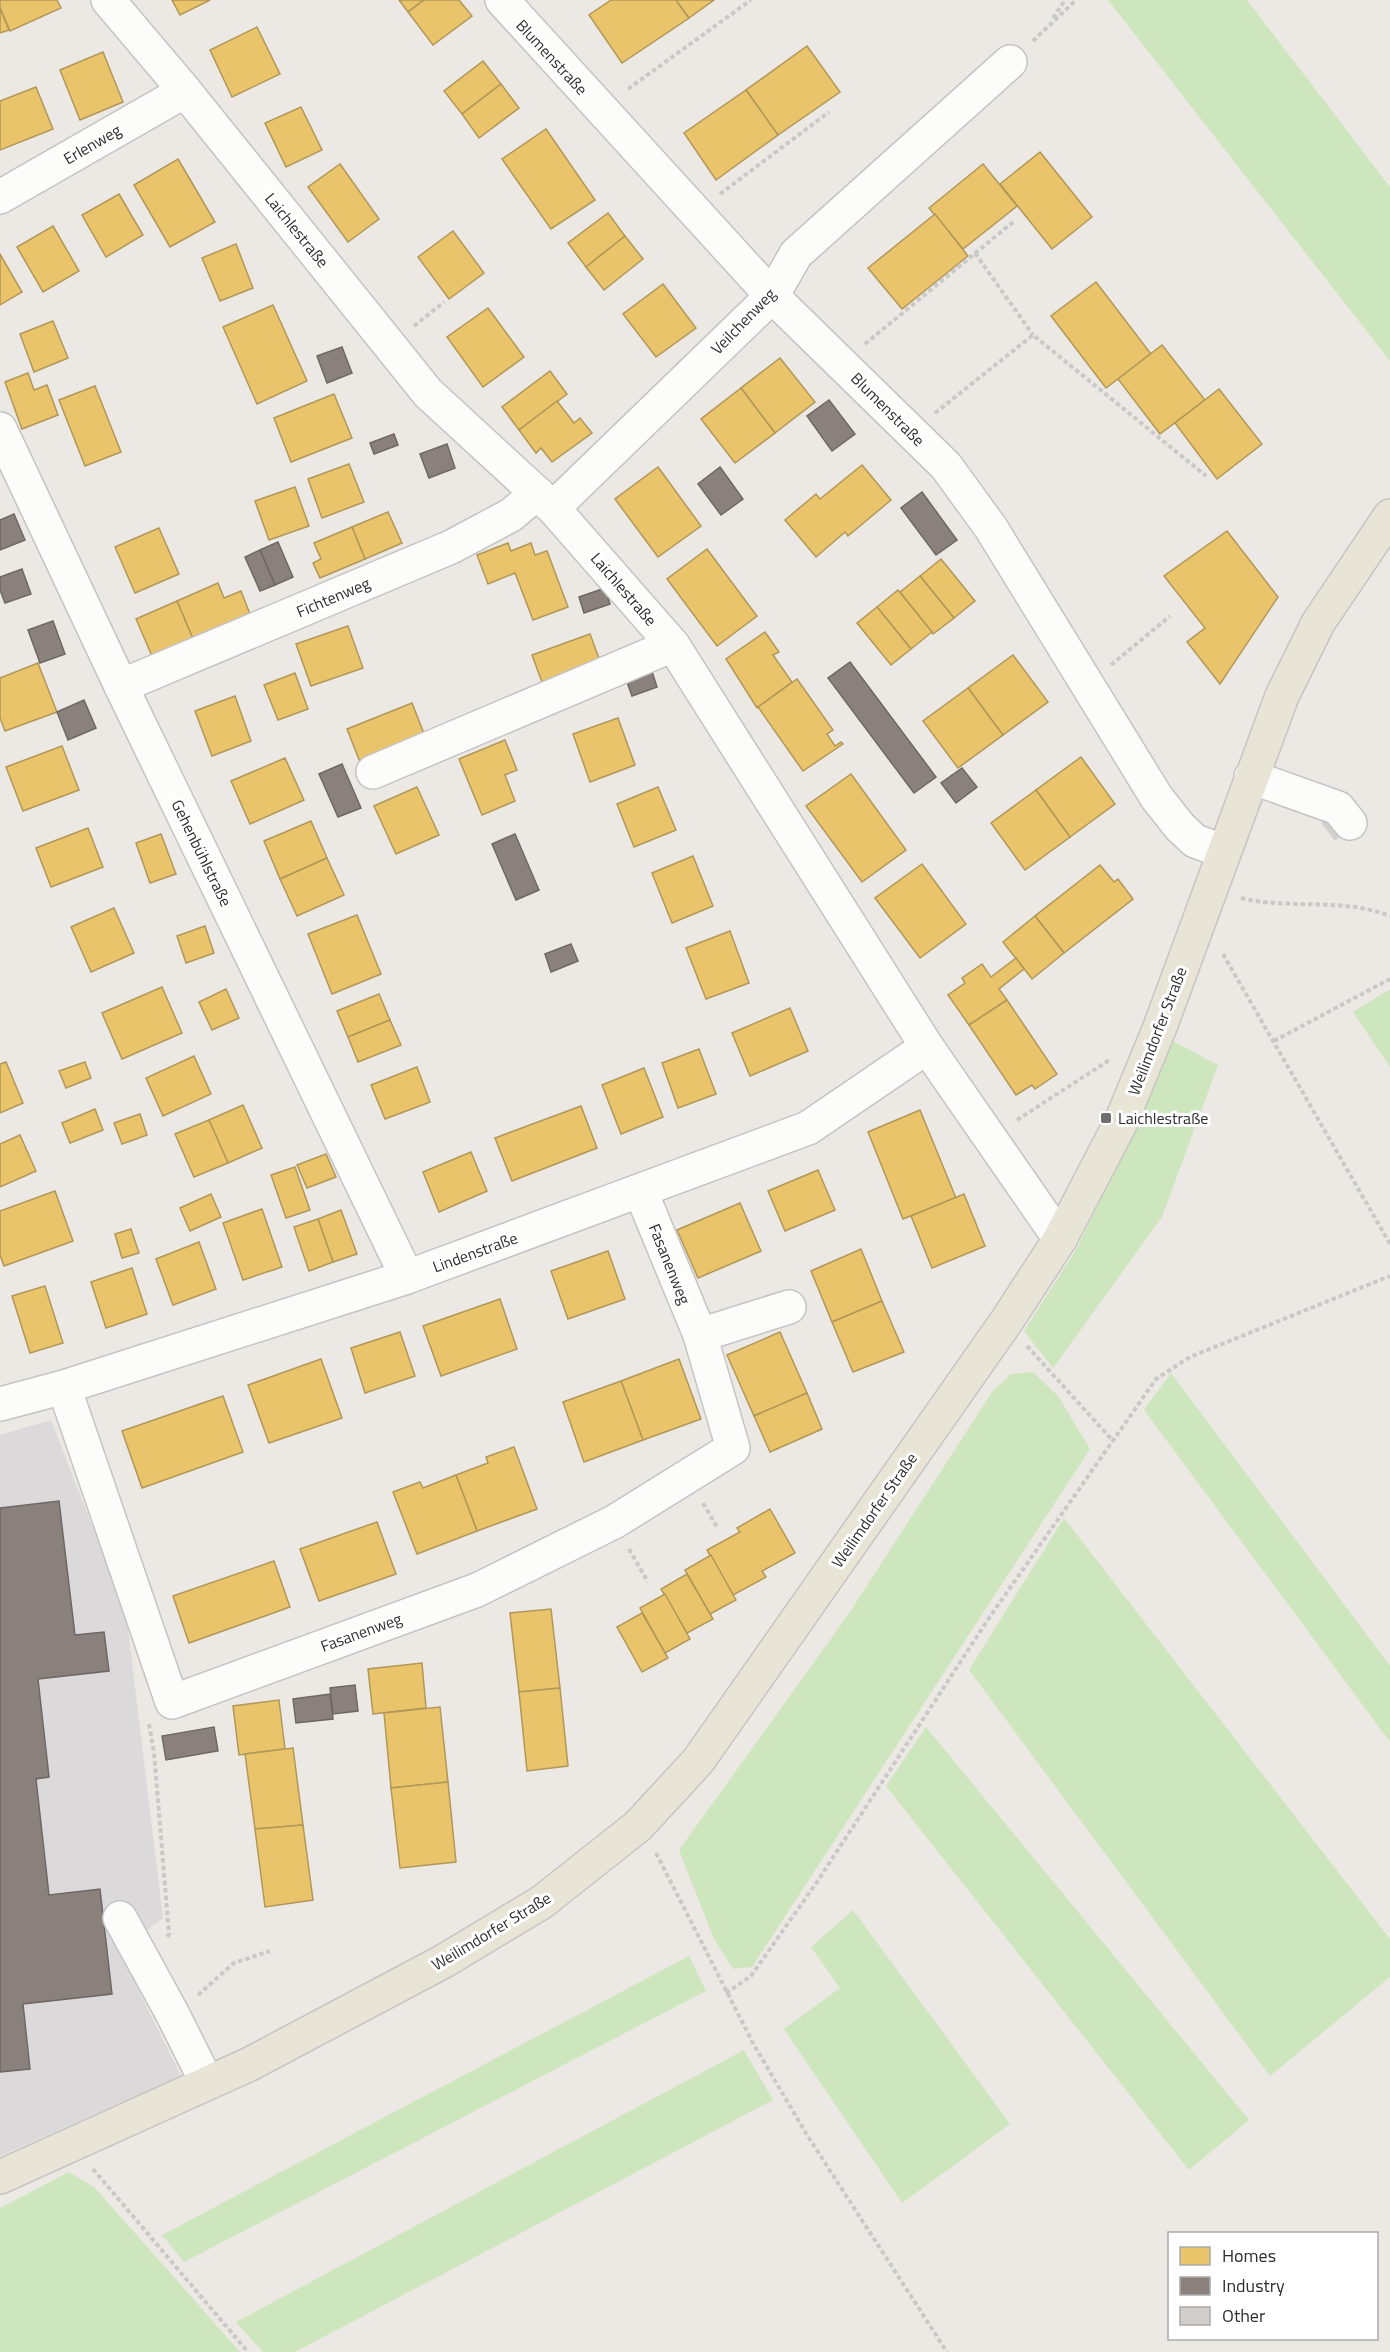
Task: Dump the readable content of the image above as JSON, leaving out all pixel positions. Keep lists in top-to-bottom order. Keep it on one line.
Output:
{"streets":{"main road":["Weilimdorfer Straße"],"street":["Blumenstraße","Erlenweg","Laichlestraße","Veilchenweg","Fichtenweg","Gehenbühlstraße","Lindenstraße","Fasanenweg"]},"crossings":[["Blumenstraße","Veilchenweg"],["Blumenstraße","Weilimdorfer Straße"],["Erlenweg","Laichlestraße"],["Laichlestraße","Veilchenweg"],["Laichlestraße","Fichtenweg"],["Laichlestraße","Weilimdorfer Straße"],["Laichlestraße","Lindenstraße"],["Veilchenweg","Fichtenweg"],["Fichtenweg","Gehenbühlstraße"],["Gehenbühlstraße","Lindenstraße"],["Lindenstraße","Fasanenweg"]],"places":{"transit":["Laichlestraße"]},"legend":["Homes","Industry","Other"]}
